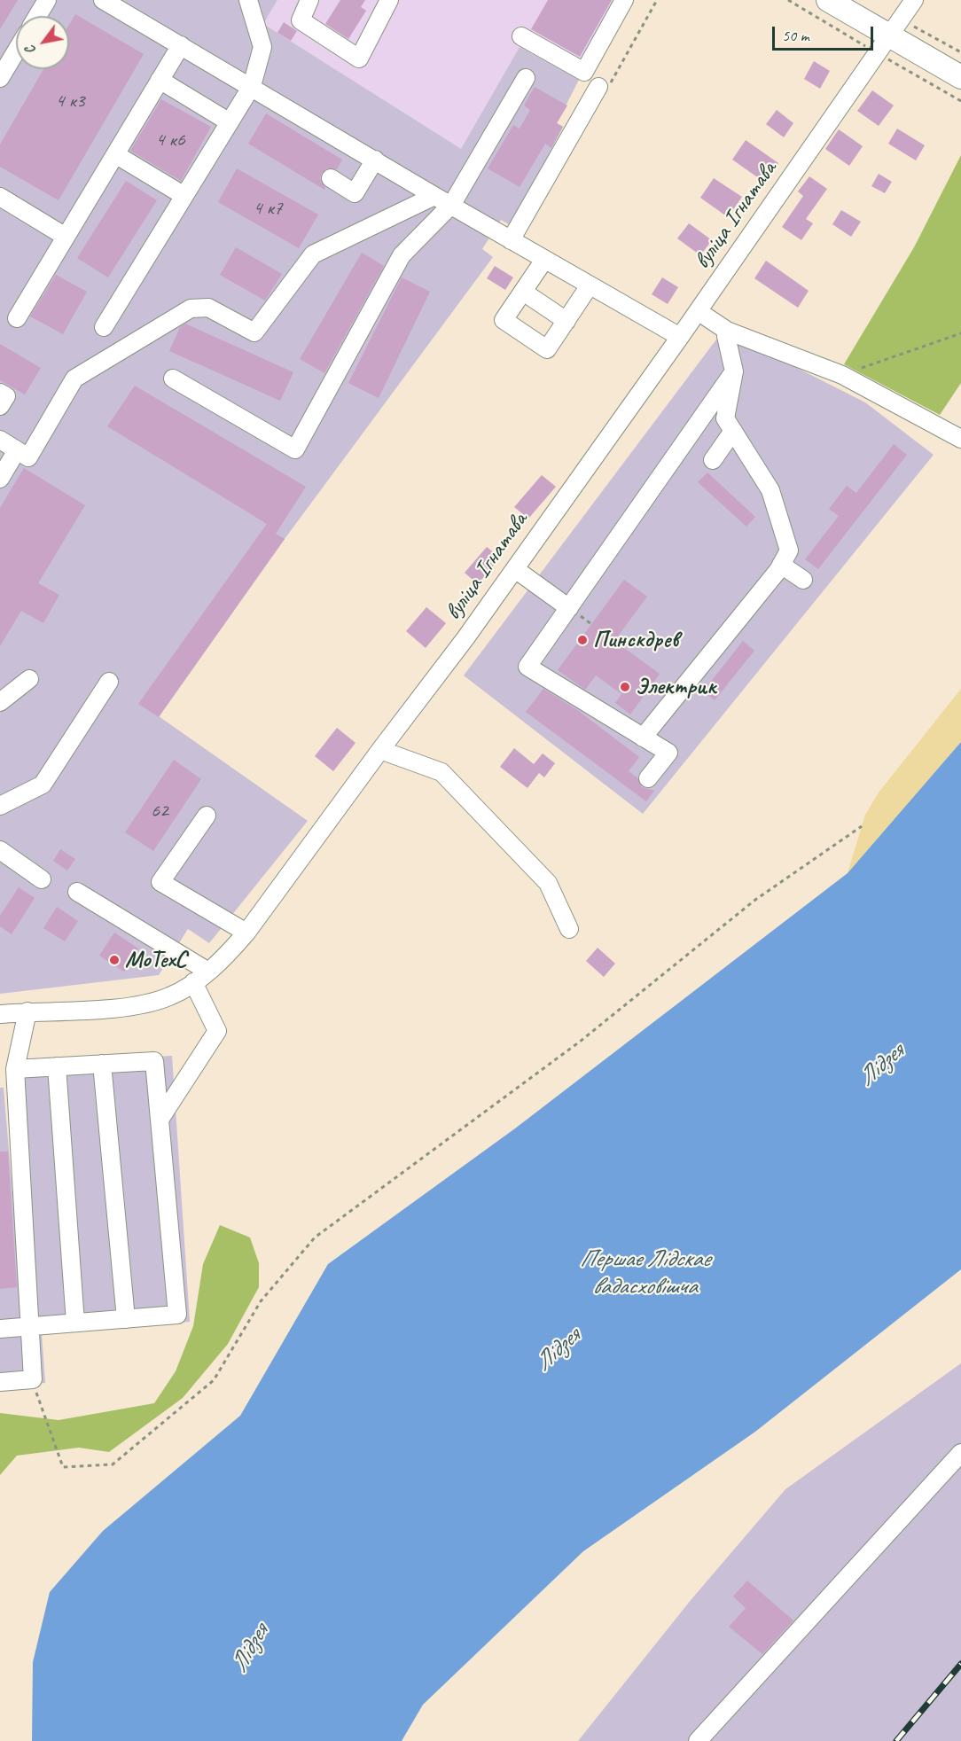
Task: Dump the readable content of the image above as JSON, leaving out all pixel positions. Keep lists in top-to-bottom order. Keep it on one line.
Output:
{"streets":{"street":["вуліца Ігнатава"]},"water":["Лідзея","Першае Лідскае вадасховішча"],"places":["Пинскдрев","Электрик","MoTexC"],"house_numbers":["4 к3","4 к6","4 к7","62"],"scale_bar":"50 m","north":"bottom left"}
